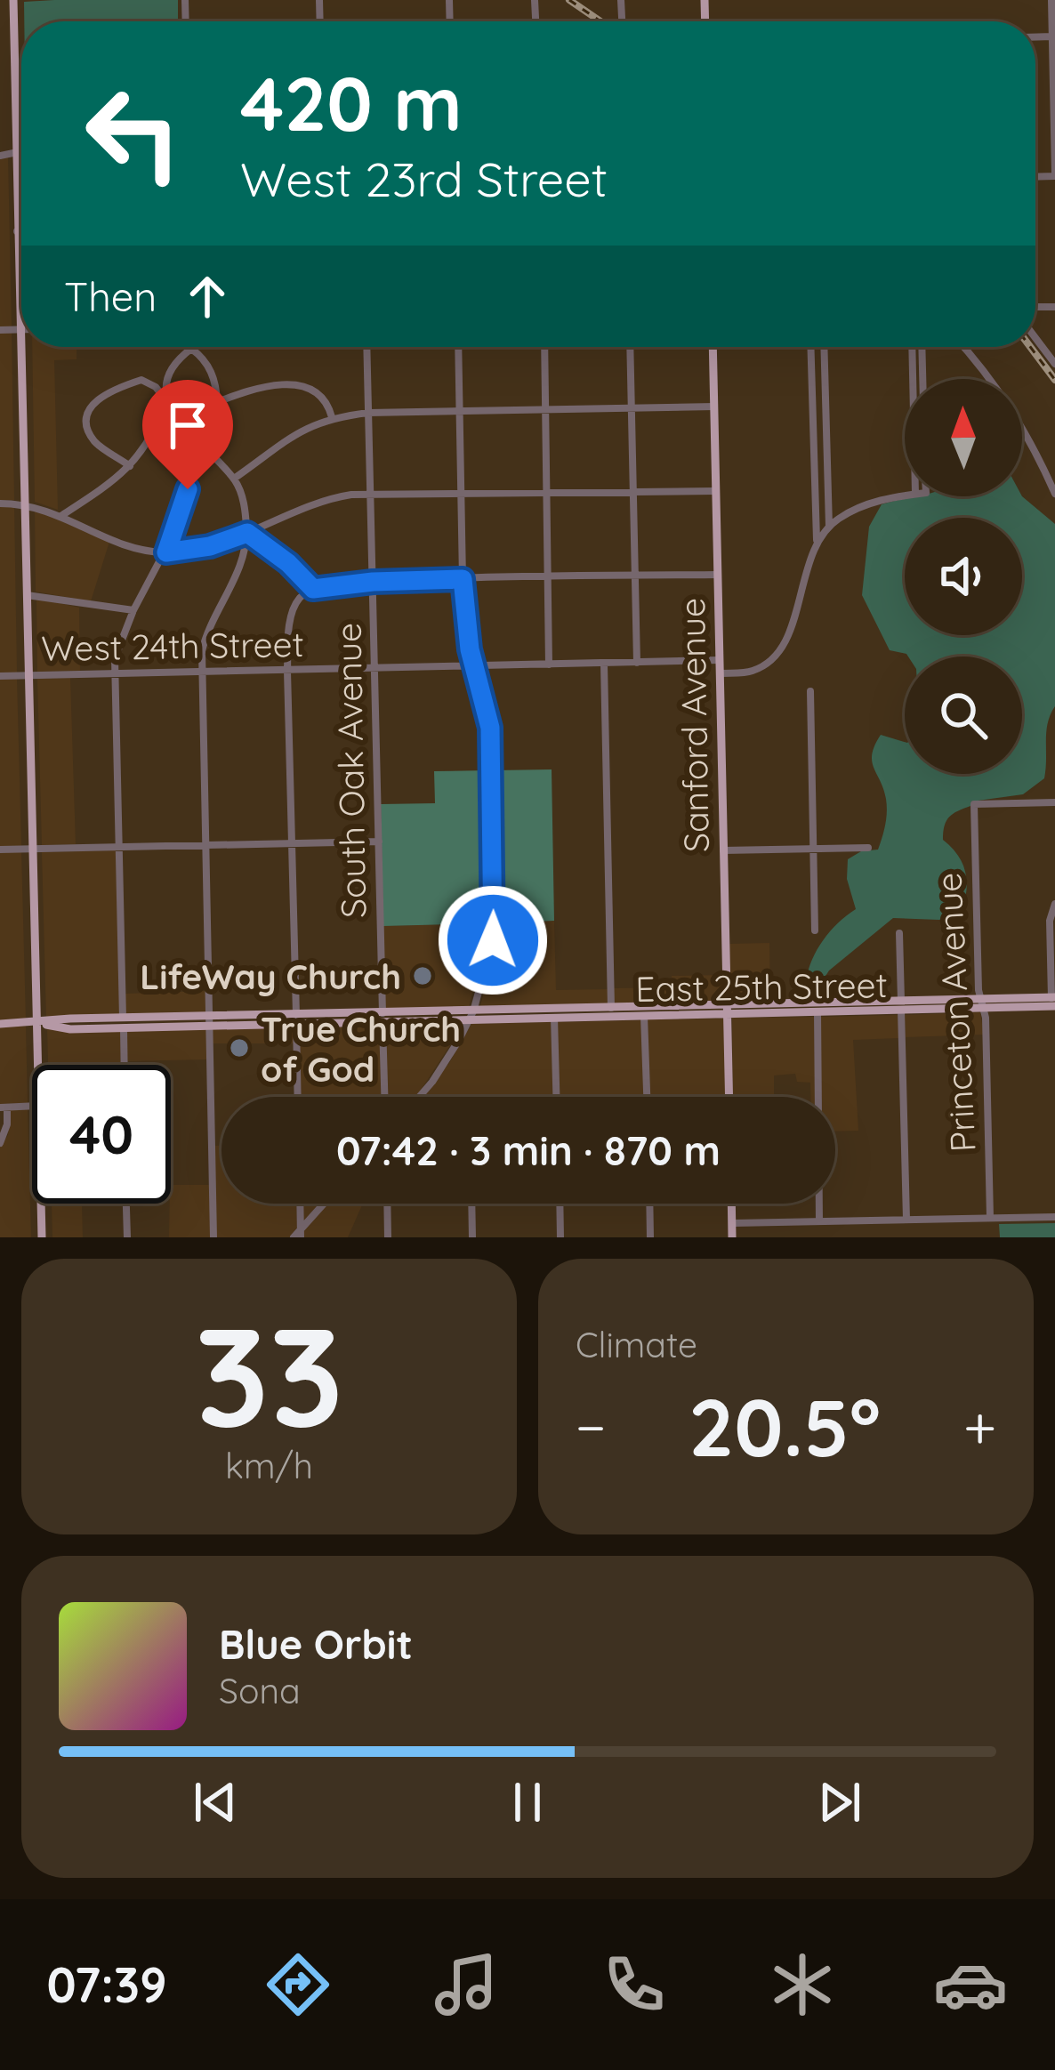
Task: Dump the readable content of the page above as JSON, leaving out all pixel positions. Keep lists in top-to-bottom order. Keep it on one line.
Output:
{"streets":{"main road":["Sanford Avenue","East 25th Street"],"street":["West 24th Street","South Oak Avenue","Princeton Avenue"]},"crossings":[["West 24th Street","Sanford Avenue"],["West 24th Street","South Oak Avenue"],["Sanford Avenue","East 25th Street"],["East 25th Street","Princeton Avenue"]],"places":["LifeWay Church","True Church of God"],"north":"top","page":{"turn":["420 m","West 23rd Street"],"then":"Then","limit":"40","trip":"07:42 · 3 min · 870 m","tile":[["33","km/h"],"Climate"],"heat":["−","20.5°","+"],"song":["Blue Orbit","Sona"],"tabs":"07:39"}}
